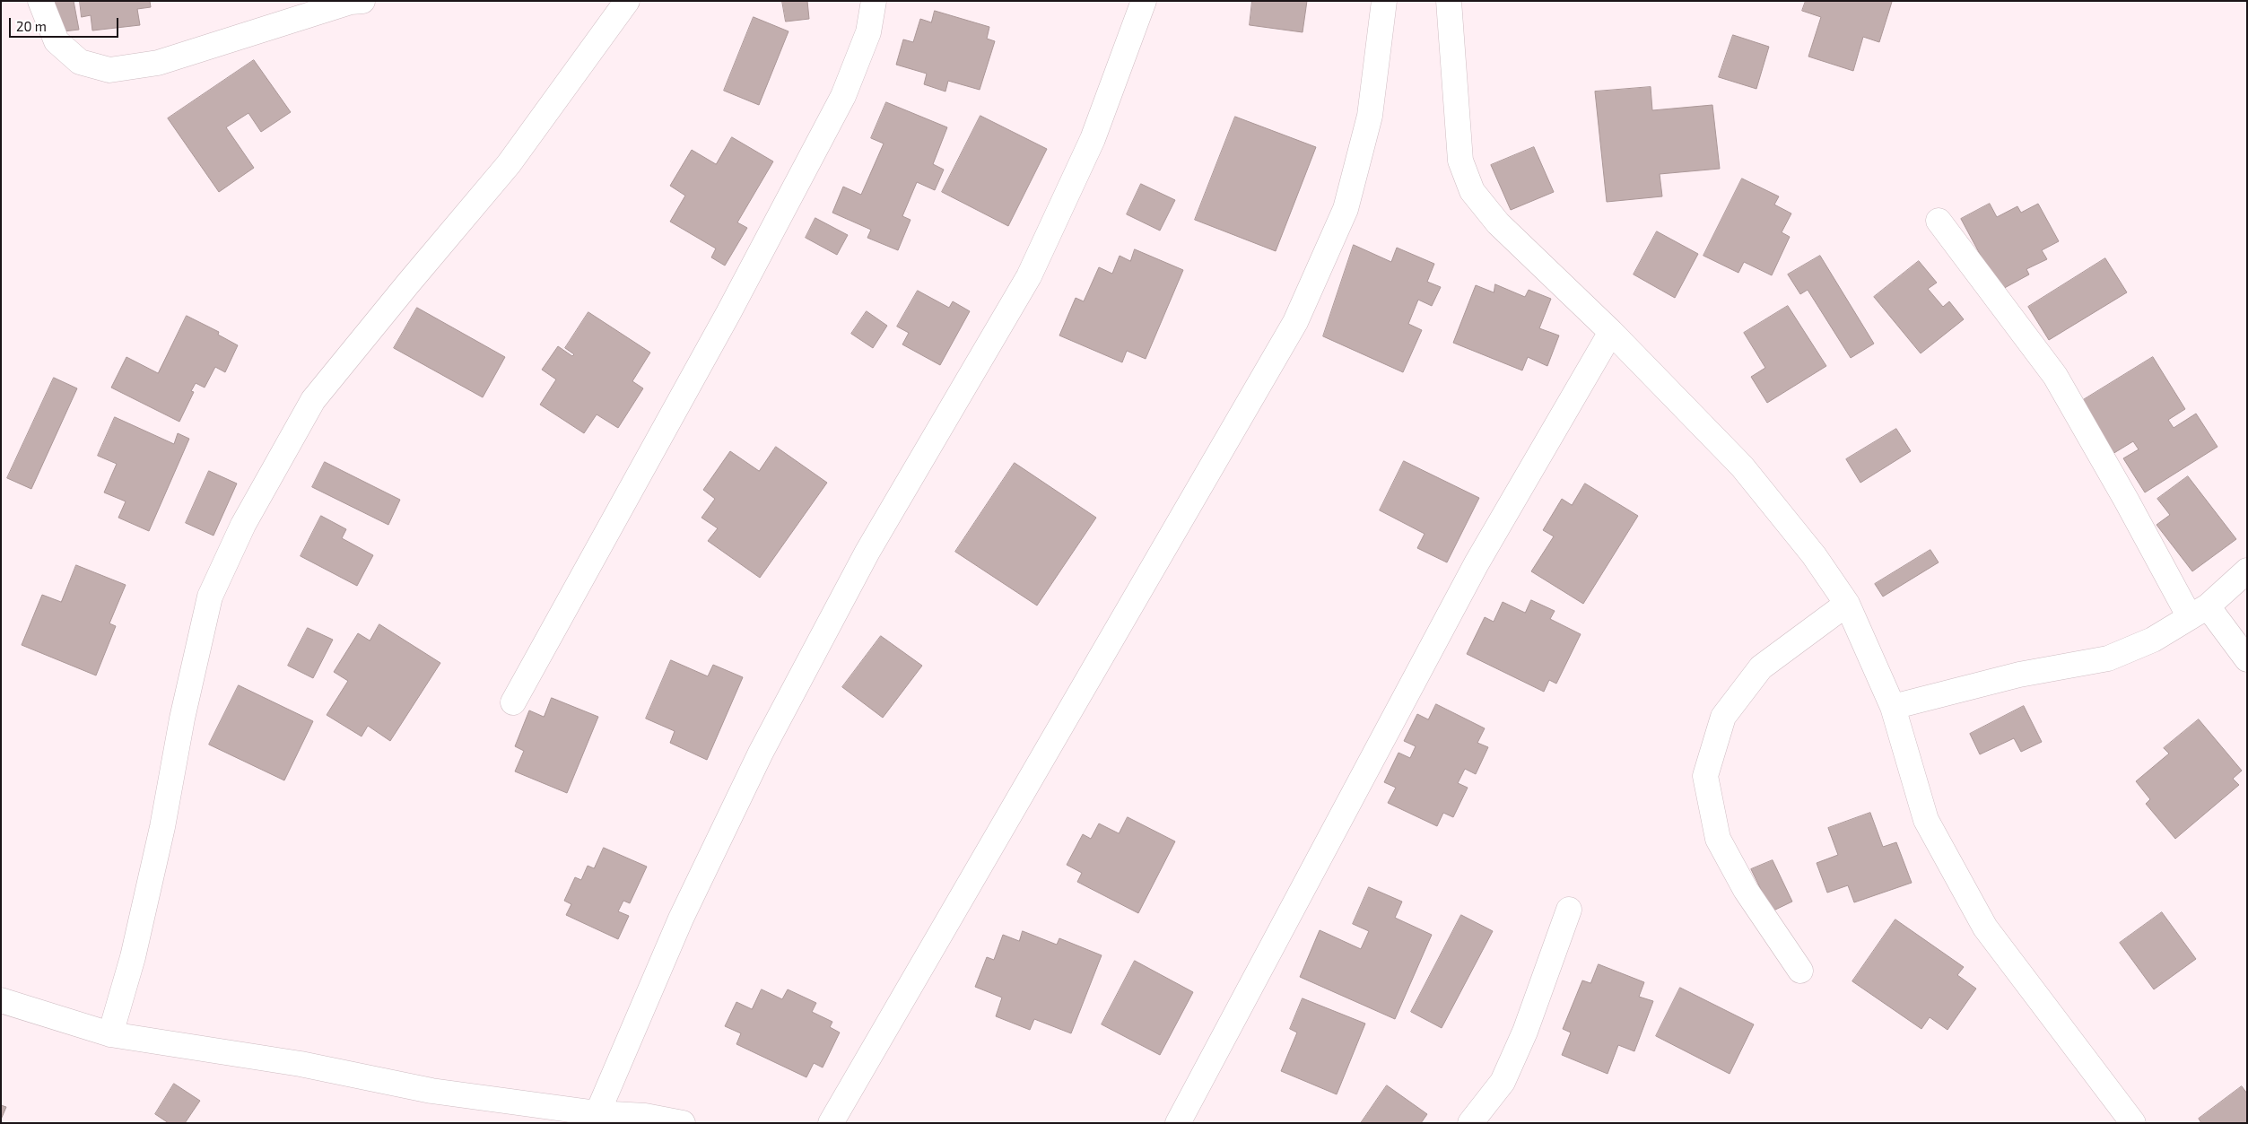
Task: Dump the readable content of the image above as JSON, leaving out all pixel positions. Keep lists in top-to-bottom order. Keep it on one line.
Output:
{"scale_bar":"20 m"}
